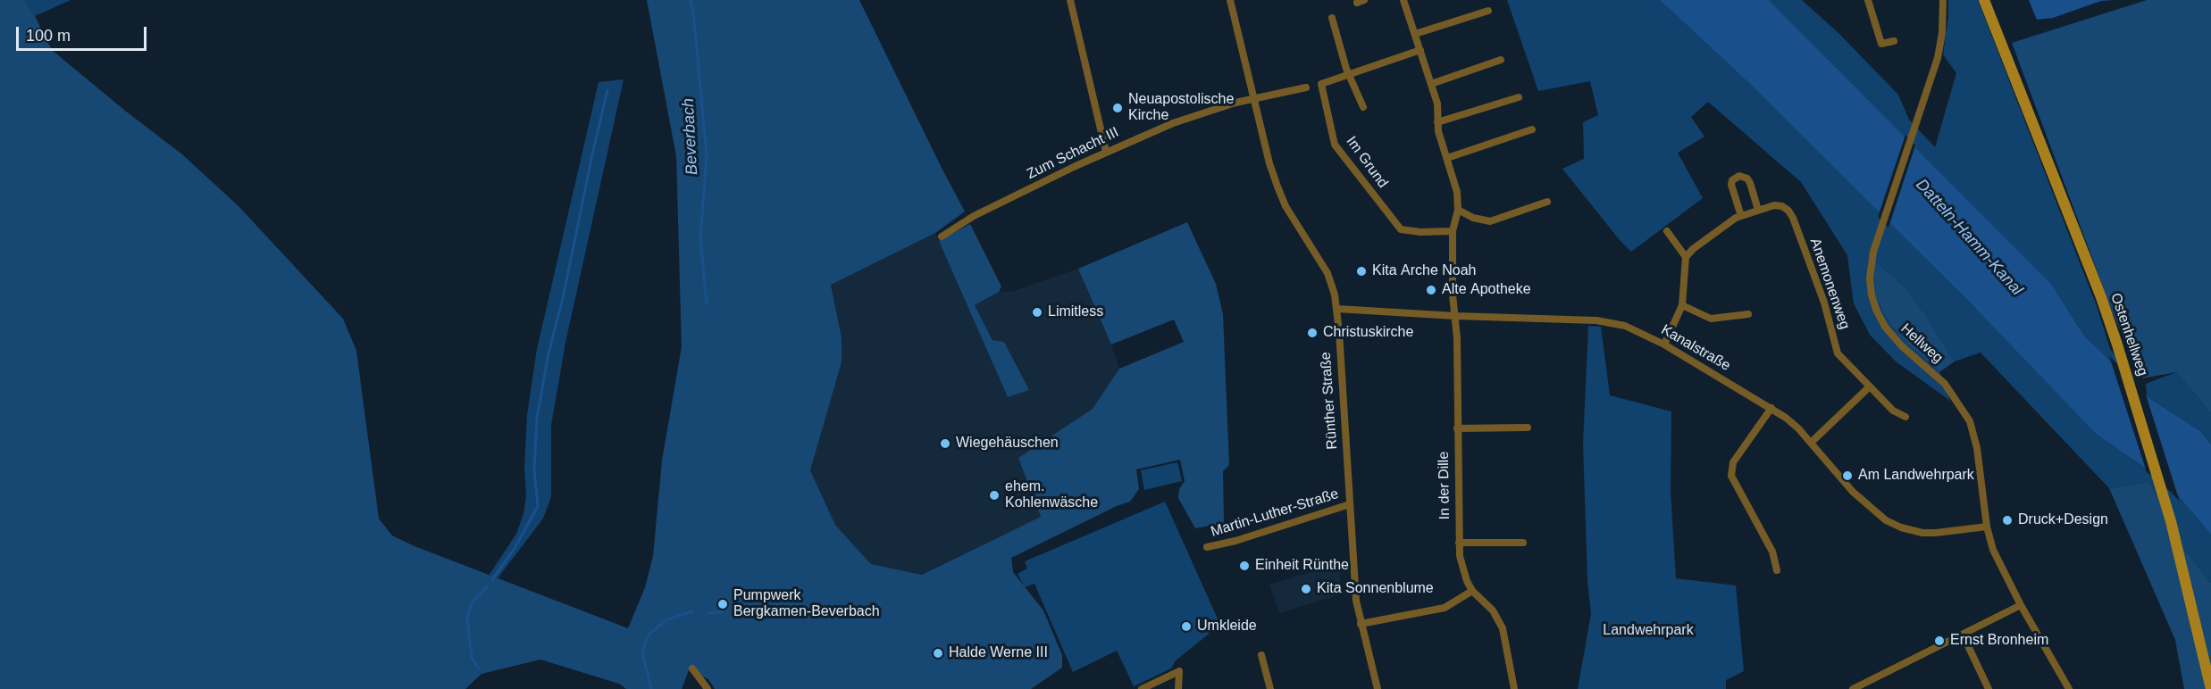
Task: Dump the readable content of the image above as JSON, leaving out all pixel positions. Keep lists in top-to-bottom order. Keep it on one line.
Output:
{"streets":{"main road":["Ostenhellweg"],"street":["Zum Schacht III","Im Grund","Anemonenweg","Hellweg","Kanalstraße","Rünther Straße","In der Dille","Martin-Luther-Straße"]},"crossings":[["Zum Schacht III","Rünther Straße"],["Im Grund","In der Dille"],["Hellweg","Kanalstraße"],["Kanalstraße","Rünther Straße"],["Kanalstraße","In der Dille"],["Rünther Straße","Martin-Luther-Straße"]],"water":["Beverbach","Datteln-Hamm-Kanal"],"parks":["Landwehrpark"],"places":["Neuapostolische Kirche","Kita Arche Noah","Alte Apotheke","Limitless","Christuskirche","Wiegehäuschen","Am Landwehrpark","ehem. Kohlenwäsche","Druck+Design","Einheit Rünthe","Kita Sonnenblume","Pumpwerk Bergkamen-Beverbach","Umkleide","Ernst Bronheim","Halde Werne III"],"scale_bar":"100 m"}
